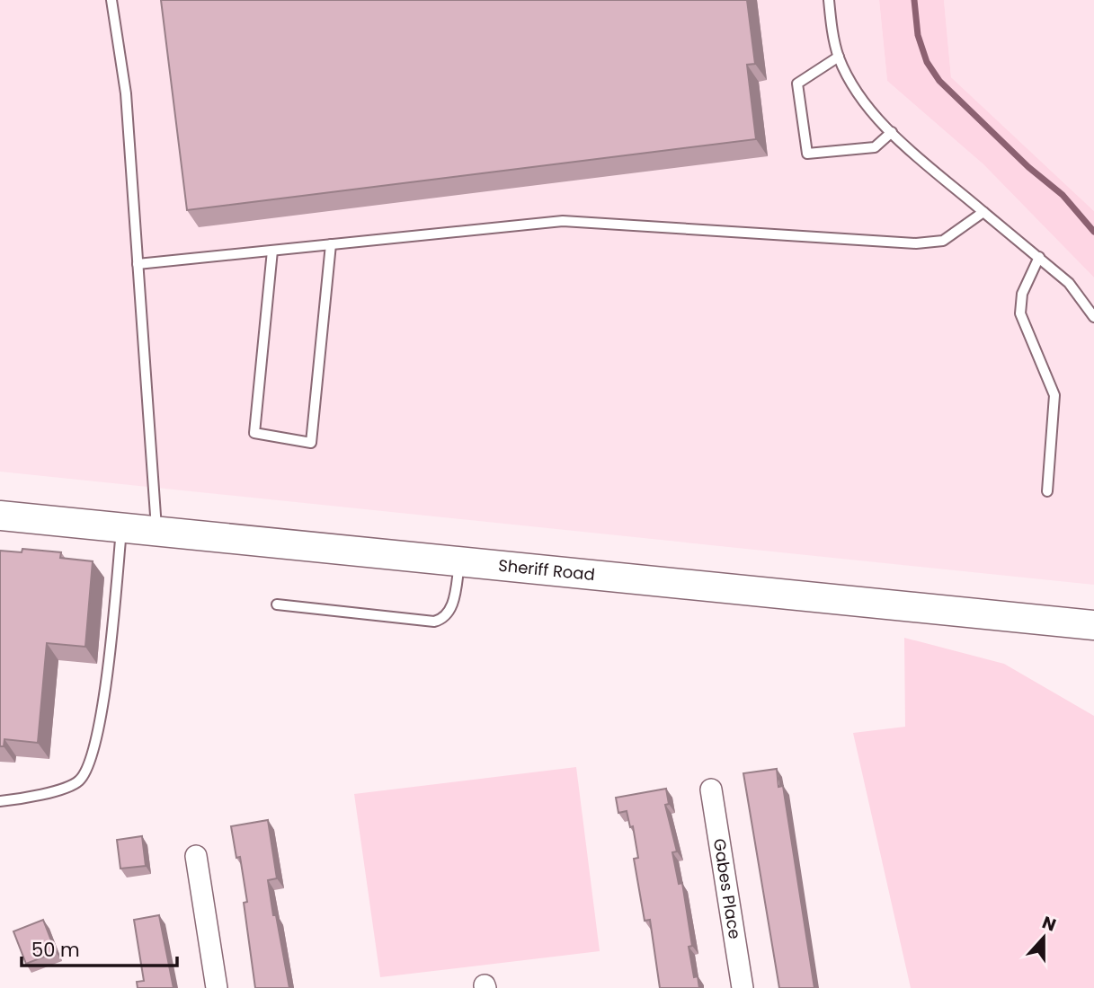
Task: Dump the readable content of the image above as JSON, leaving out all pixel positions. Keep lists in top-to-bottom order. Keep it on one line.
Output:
{"streets":{"main road":["Sheriff Road"],"street":["Gabes Place"]},"scale_bar":"50 m","north":"top"}
